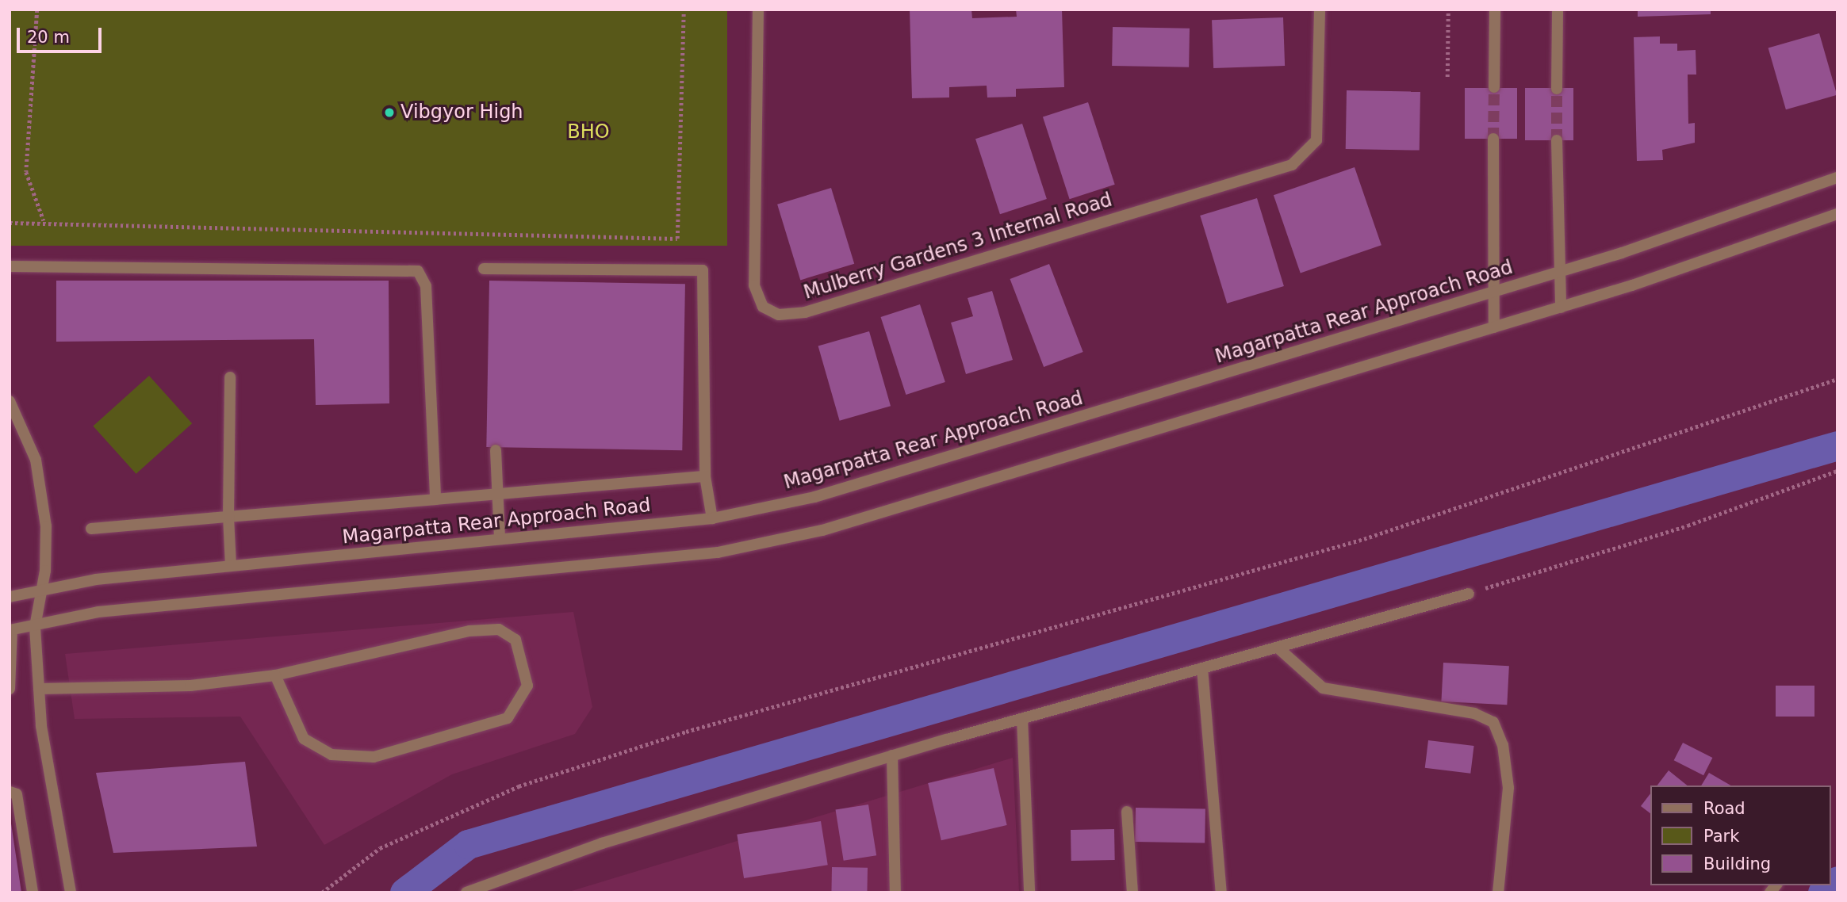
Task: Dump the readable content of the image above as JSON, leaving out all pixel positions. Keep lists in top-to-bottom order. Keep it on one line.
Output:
{"streets":{"street":["Mulberry Gardens 3 Internal Road","Magarpatta Rear Approach Road"]},"parks":["BHO"],"places":["Vibgyor High"],"legend":["Road","Park","Building"],"scale_bar":"20 m"}
